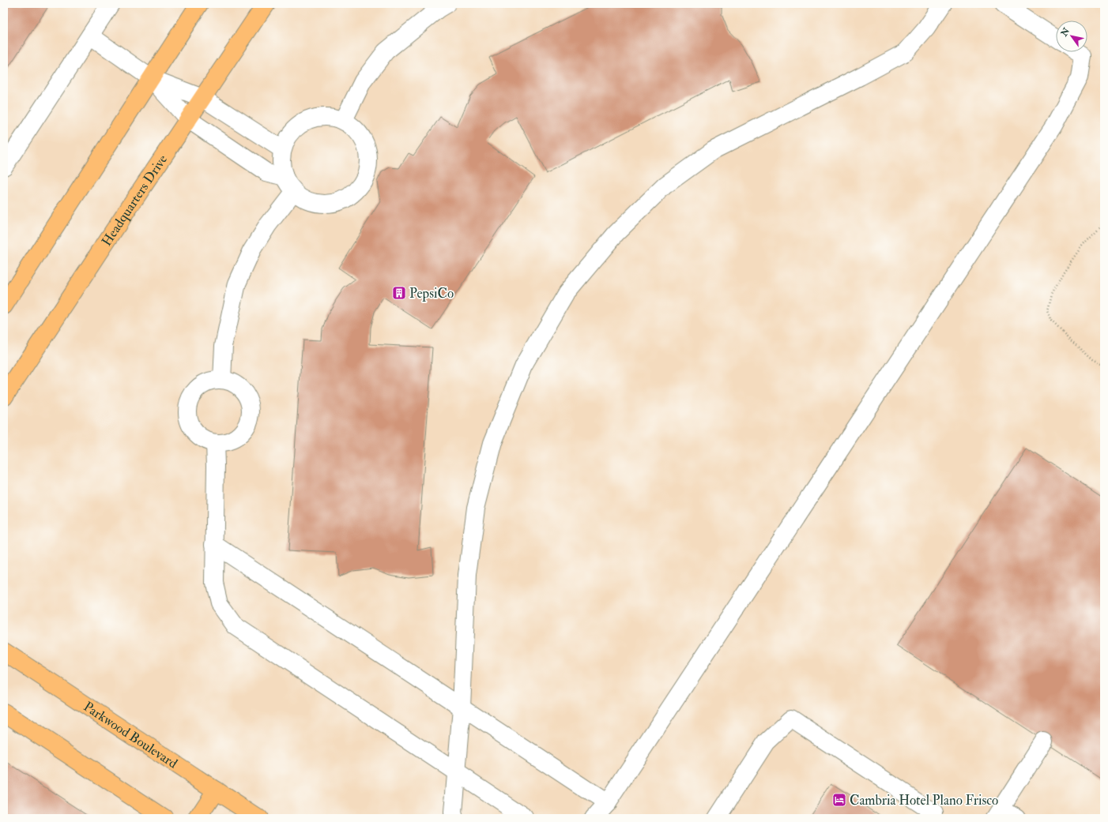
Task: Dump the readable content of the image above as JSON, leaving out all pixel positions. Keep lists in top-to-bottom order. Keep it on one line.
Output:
{"streets":{"main road":["Headquarters Drive","Parkwood Boulevard"]},"places":{"building":["PepsiCo"],"hotel":["Cambria Hotel Plano Frisco"]},"north":"top left"}
